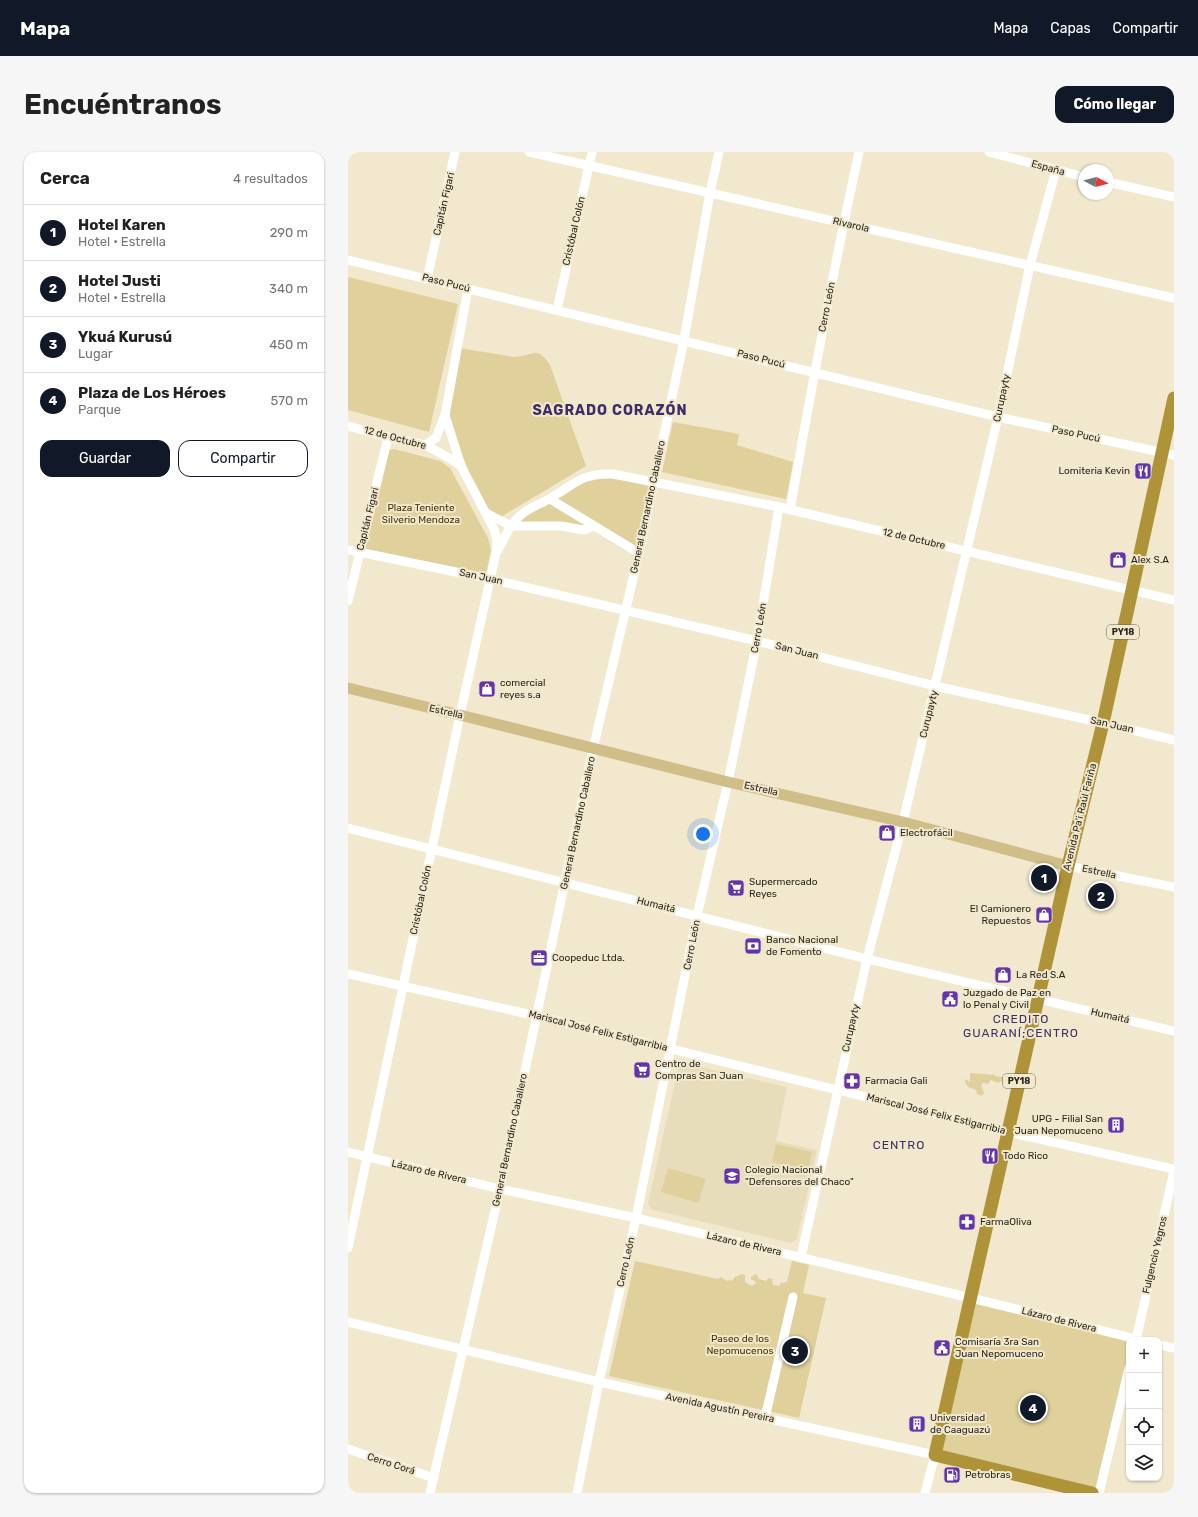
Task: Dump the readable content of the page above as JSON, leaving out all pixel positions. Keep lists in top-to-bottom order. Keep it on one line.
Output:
{"streets":{"highway":["PY18","Avenida Pa'i Raúl Fariña","Avenida Agustín Pereira"],"main road":["Estrella"],"street":["España","Capitán Figari","Rivarola","Cristóbal Colón","Paso Pucú","Cerro León","Curupayty","12 de Octubre","General Bernardino Caballero","San Juan","Humaitá","Mariscal José Felix Estigarribia","Lázaro de Rivera","Fulgencio Yegros","Cerro Corá"]},"crossings":[["España","Curupayty"],["Capitán Figari","Paso Pucú"],["Capitán Figari","12 de Octubre"],["Capitán Figari","San Juan"],["Rivarola","Cristóbal Colón"],["Rivarola","Cerro León"],["Rivarola","Curupayty"],["Rivarola","General Bernardino Caballero"],["Cristóbal Colón","Paso Pucú"],["Cristóbal Colón","12 de Octubre"],["Cristóbal Colón","San Juan"],["Cristóbal Colón","Estrella"],["Cristóbal Colón","Humaitá"],["Cristóbal Colón","Mariscal José Felix Estigarribia"],["Cristóbal Colón","Lázaro de Rivera"],["Paso Pucú","Cerro León"],["Paso Pucú","Curupayty"],["Paso Pucú","General Bernardino Caballero"],["Paso Pucú","Avenida Pa'i Raúl Fariña"],["Cerro León","12 de Octubre"],["Cerro León","San Juan"],["Cerro León","Estrella"],["Cerro León","Humaitá"],["Cerro León","Mariscal José Felix Estigarribia"],["Cerro León","Lázaro de Rivera"],["Cerro León","Avenida Agustín Pereira"],["Curupayty","12 de Octubre"],["Curupayty","San Juan"],["Curupayty","Estrella"],["Curupayty","Humaitá"],["Curupayty","Mariscal José Felix Estigarribia"],["Curupayty","Lázaro de Rivera"],["12 de Octubre","General Bernardino Caballero"],["12 de Octubre","Avenida Pa'i Raúl Fariña"],["General Bernardino Caballero","San Juan"],["General Bernardino Caballero","Estrella"],["General Bernardino Caballero","Humaitá"],["General Bernardino Caballero","Mariscal José Felix Estigarribia"],["General Bernardino Caballero","Lázaro de Rivera"],["General Bernardino Caballero","Avenida Agustín Pereira"],["General Bernardino Caballero","Cerro Corá"],["San Juan","Avenida Pa'i Raúl Fariña"],["Estrella","Avenida Pa'i Raúl Fariña"],["Avenida Pa'i Raúl Fariña","Humaitá"],["Avenida Pa'i Raúl Fariña","Mariscal José Felix Estigarribia"],["Avenida Pa'i Raúl Fariña","Lázaro de Rivera"],["Avenida Pa'i Raúl Fariña","Avenida Agustín Pereira"],["Mariscal José Felix Estigarribia","Fulgencio Yegros"]],"districts":["SAGRADO CORAZÓN","CREDITO GUARANÍ;CENTRO","CENTRO"],"parks":["Plaza Teniente Silverio Mendoza","Paseo de los Nepomucenos"],"places":{"restaurant":["Lomiteria Kevin","Todo Rico"],"shop":["Alex S.A","comercial reyes s.a","Electrofácil","El Camionero Repuestos","La Red S.A"],"supermarket":["Supermercado Reyes","Centro de Compras San Juan"],"bank":["Banco Nacional de Fomento"],"office":["Coopeduc Ltda."],"public building":["Juzgado de Paz en lo Penal y Civil","Comisaría 3ra San Juan Nepomuceno"],"pharmacy":["Farmacia Gali","FarmaOliva"],"building":["UPG - Filial San Juan Nepomuceno","Universidad de Caaguazú"],"school or university":["Colegio Nacional \"Defensores del Chaco\""],"fuel station":["Petrobras"]},"north":"right","page":{"header":"Mapa","nav":["Mapa","Capas","Compartir"],"buttons":["Cómo llegar",["Guardar","Compartir"]],"title":"Encuéntranos","heading":["Cerca","4 resultados"],"list":[{"mark":"1","name":"Hotel Karen","note":"Hotel · Estrella","value":"290 m"},{"mark":"2","name":"Hotel Justi","note":"Hotel · Estrella","value":"340 m"},{"mark":"3","name":"Ykuá Kurusú","note":"Lugar","value":"450 m"},{"mark":"4","name":"Plaza de Los Héroes","note":"Parque","value":"570 m"}],"pins":["1","2","3","4"],"map_buttons":["+","−"]}}
